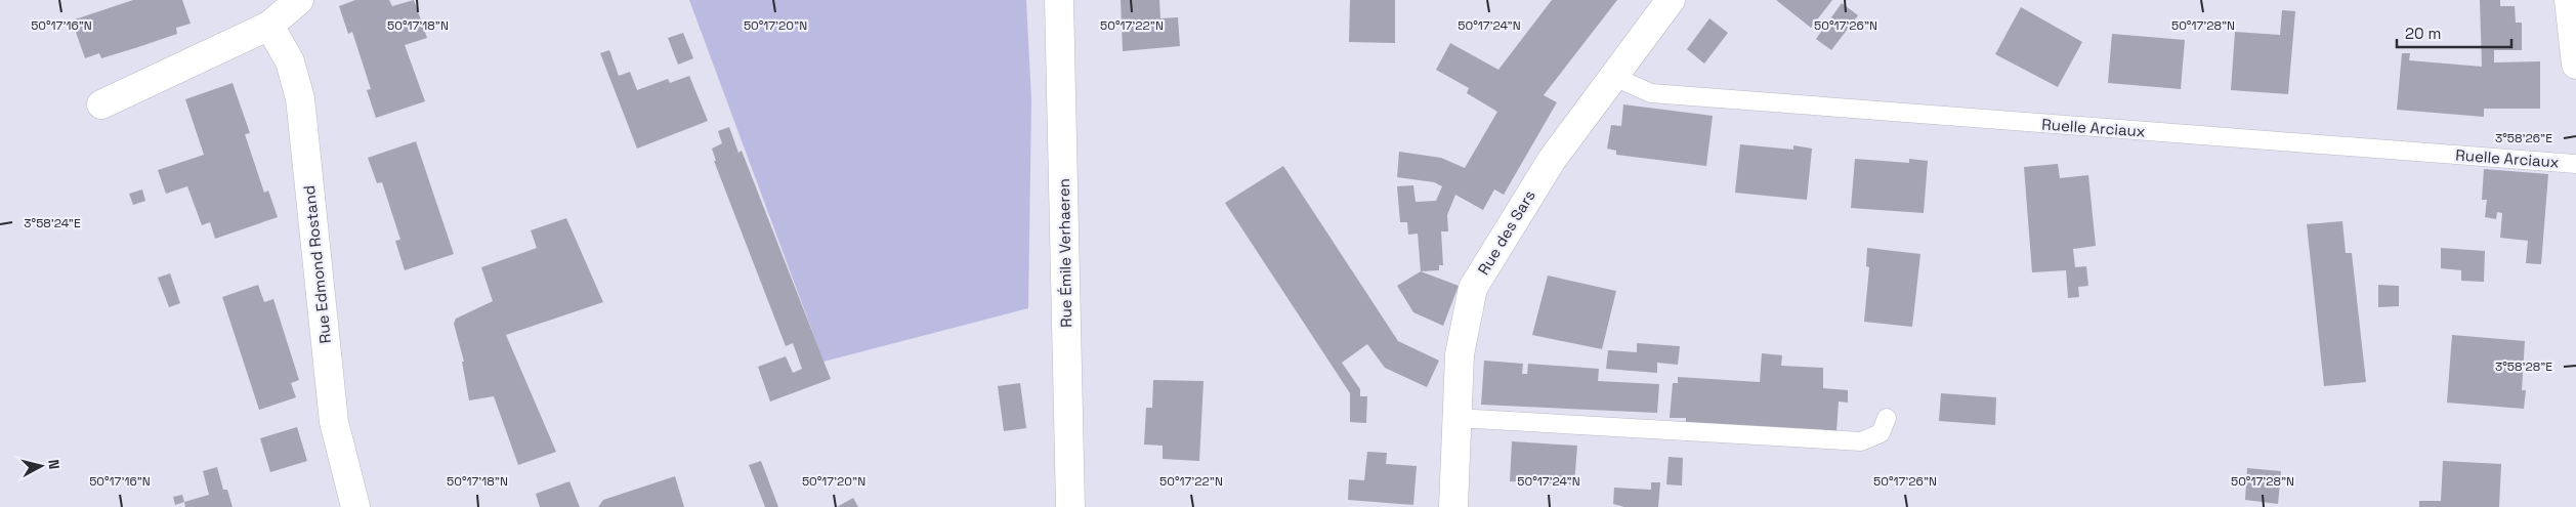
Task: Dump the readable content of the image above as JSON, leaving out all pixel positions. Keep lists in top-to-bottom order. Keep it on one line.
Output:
{"streets":{"street":["Rue des Sars","Rue Émile Verhaeren","Rue Edmond Rostand"],"lane":["Ruelle Arciaux"]},"crossings":[["Ruelle Arciaux","Rue des Sars"]],"scale_bar":"20 m","north":"right","coordinates":["50°17'16\"N","50°17'18\"N","50°17'20\"N","50°17'22\"N","50°17'24\"N","50°17'26\"N","50°17'28\"N","3°58'26\"E","3°58'24\"E","3°58'28\"E"]}
